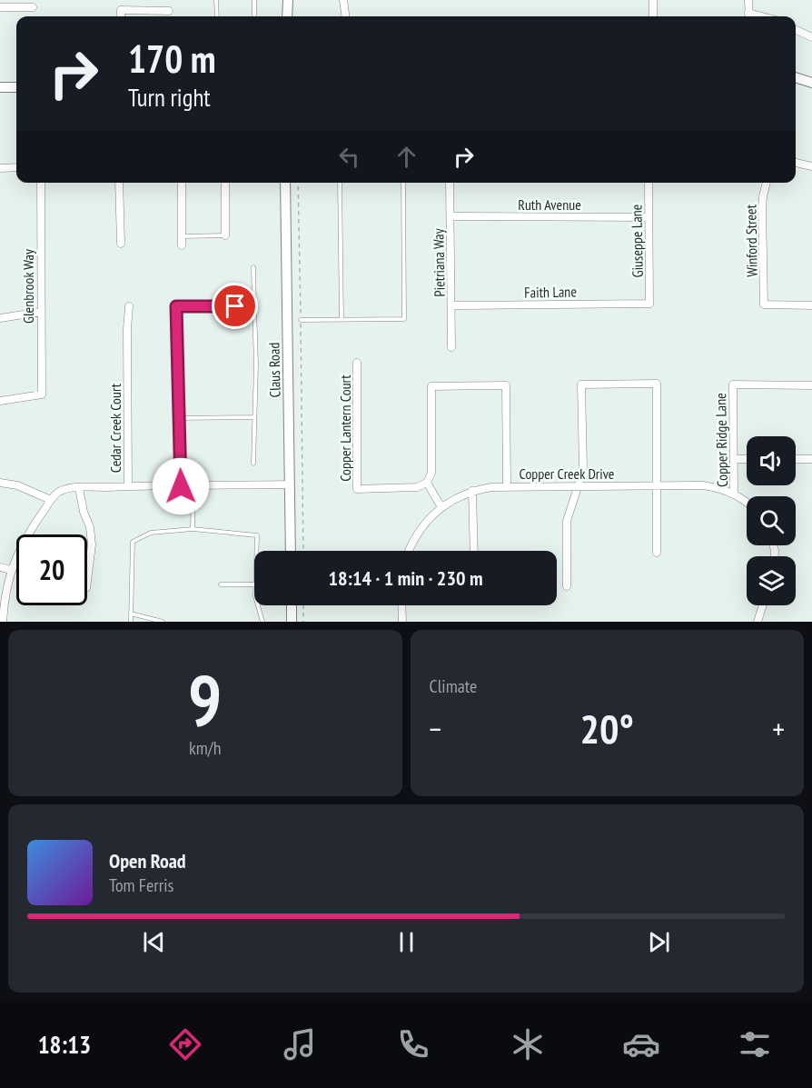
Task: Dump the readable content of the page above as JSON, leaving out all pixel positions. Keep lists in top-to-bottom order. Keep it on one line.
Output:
{"streets":{"main road":["Claus Road"],"street":["Ruth Avenue","Giuseppe Lane","Winford Street","Pietriana Way","Glenbrook Way","Faith Lane","Cedar Creek Court","Copper Lantern Court","Copper Ridge Lane","Copper Creek Drive"]},"crossings":[["Ruth Avenue","Giuseppe Lane"],["Ruth Avenue","Pietriana Way"],["Giuseppe Lane","Faith Lane"],["Pietriana Way","Faith Lane"],["Claus Road","Cedar Creek Court"],["Copper Ridge Lane","Copper Creek Drive"]],"page":{"turn":["170 m","Turn right"],"limit":"20","trip":"18:14 · 1 min · 230 m","tile":[["9","km/h"],"Climate"],"heat":["−","20°","+"],"song":["Open Road","Tom Ferris"],"tabs":"18:13"}}
